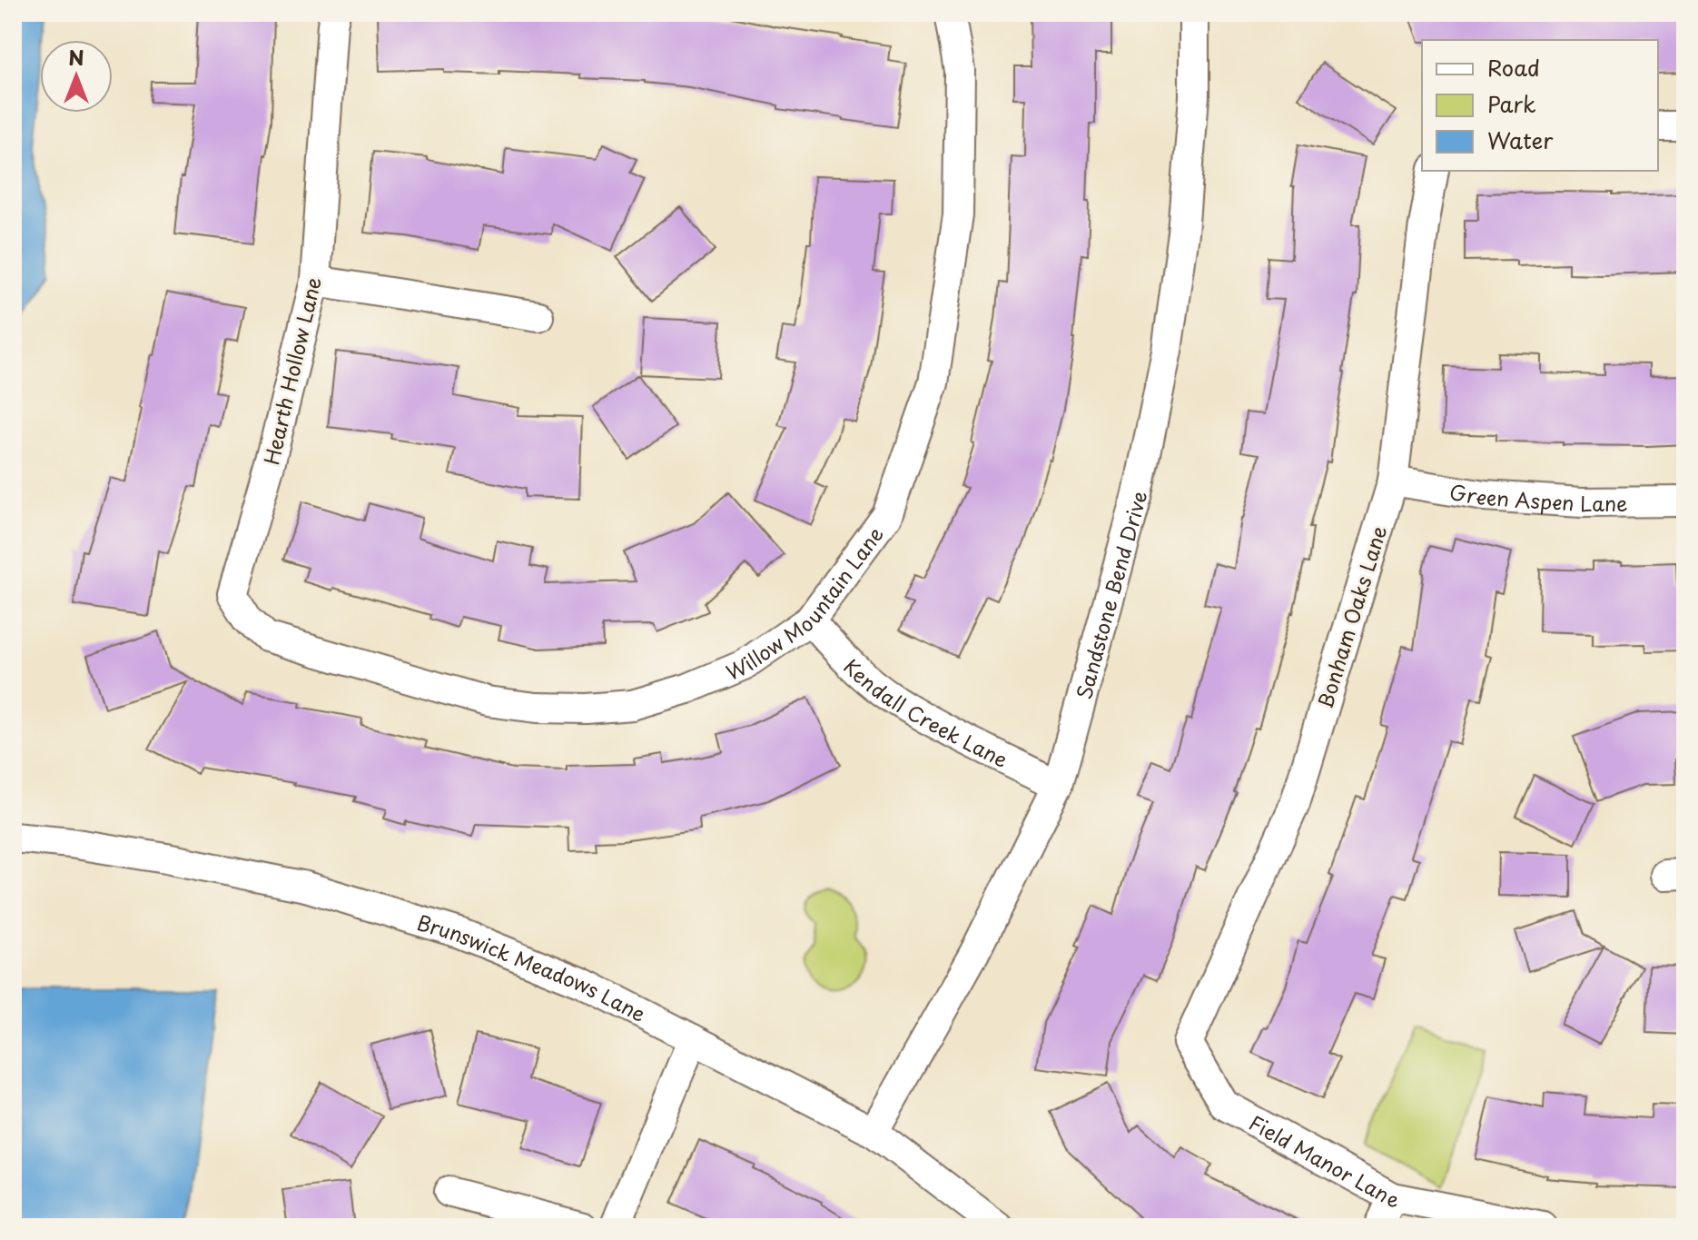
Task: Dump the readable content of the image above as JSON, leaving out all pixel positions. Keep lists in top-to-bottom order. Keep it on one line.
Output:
{"streets":{"street":["Hearth Hollow Lane","Green Aspen Lane","Sandstone Bend Drive","Willow Mountain Lane","Bonham Oaks Lane","Kendall Creek Lane","Brunswick Meadows Lane","Field Manor Lane"]},"crossings":[["Hearth Hollow Lane","Willow Mountain Lane"],["Green Aspen Lane","Bonham Oaks Lane"],["Sandstone Bend Drive","Kendall Creek Lane"],["Sandstone Bend Drive","Brunswick Meadows Lane"],["Willow Mountain Lane","Kendall Creek Lane"],["Bonham Oaks Lane","Field Manor Lane"]],"legend":["Road","Park","Water"],"north":"top"}
